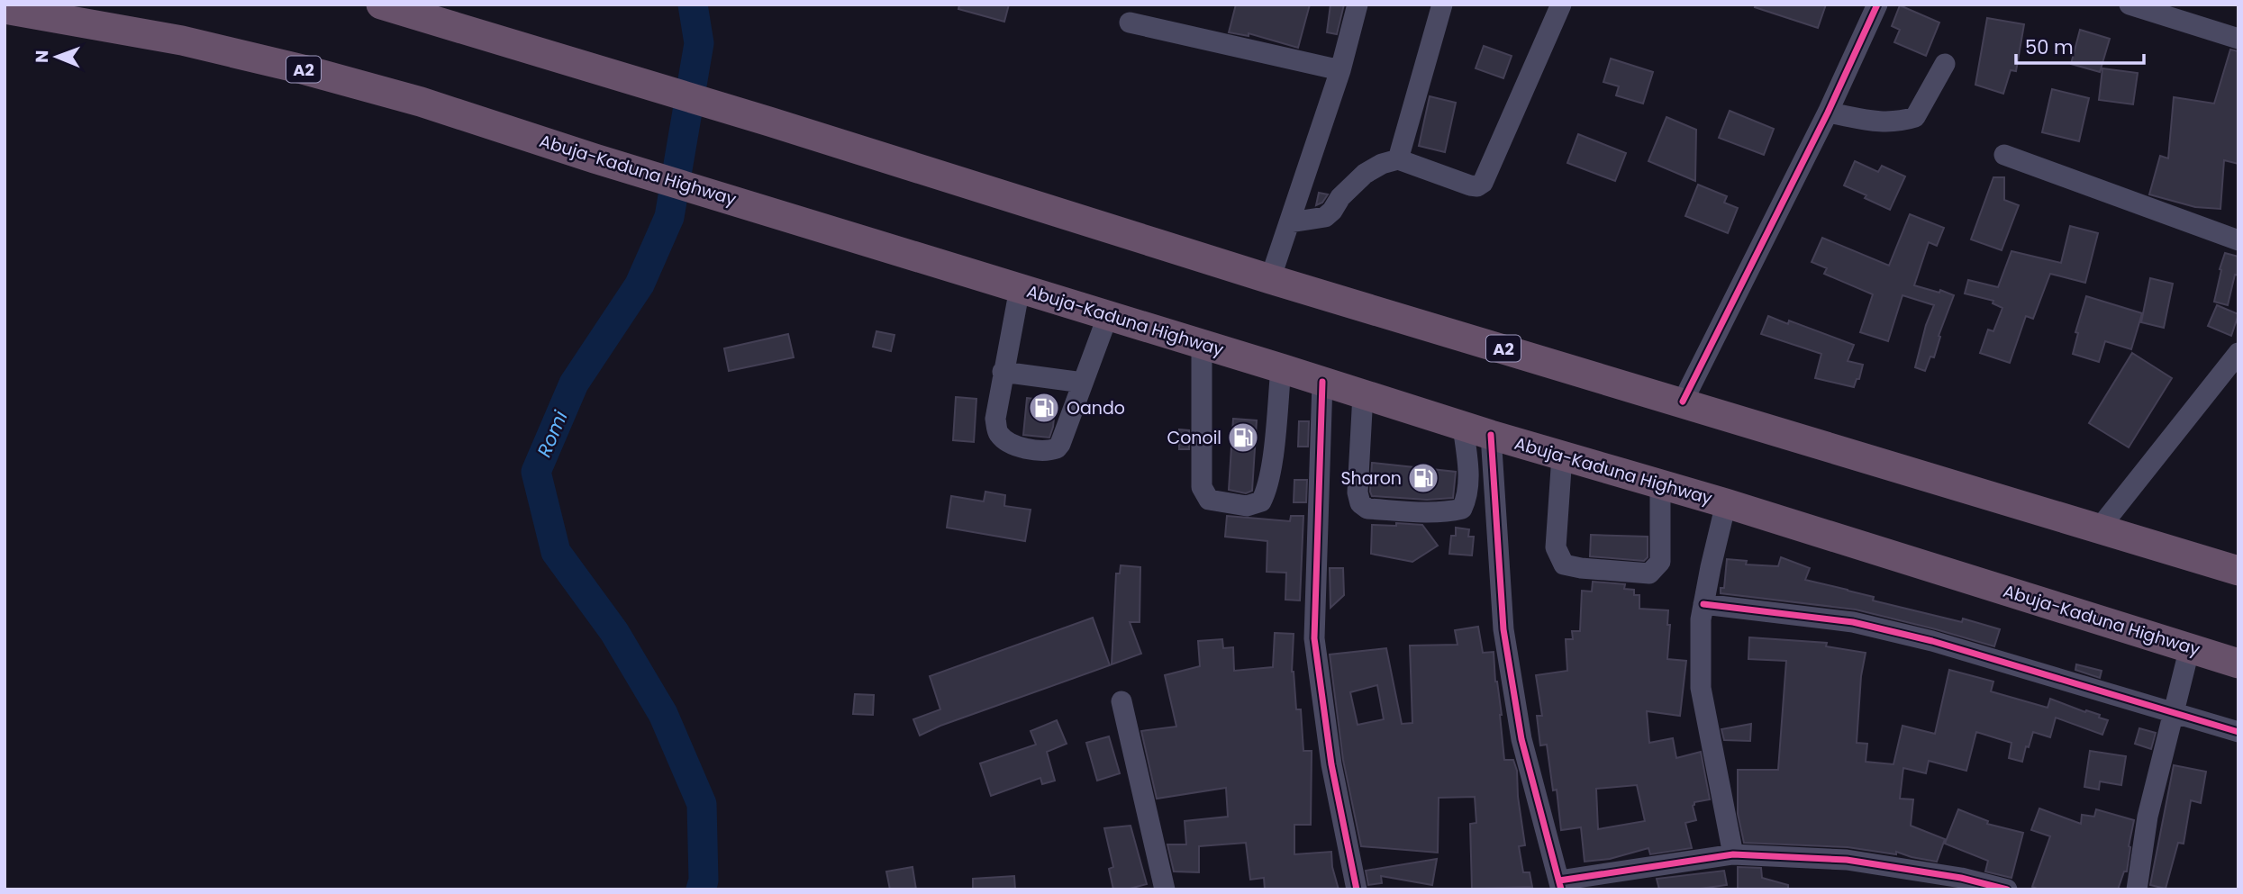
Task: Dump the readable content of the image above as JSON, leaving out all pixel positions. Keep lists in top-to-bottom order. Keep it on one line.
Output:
{"streets":{"highway":["A2","Abuja-Kaduna Highway"]},"water":["Romi"],"places":{"fuel station":["Oando","Conoil","Sharon"]},"scale_bar":"50 m","north":"left"}
